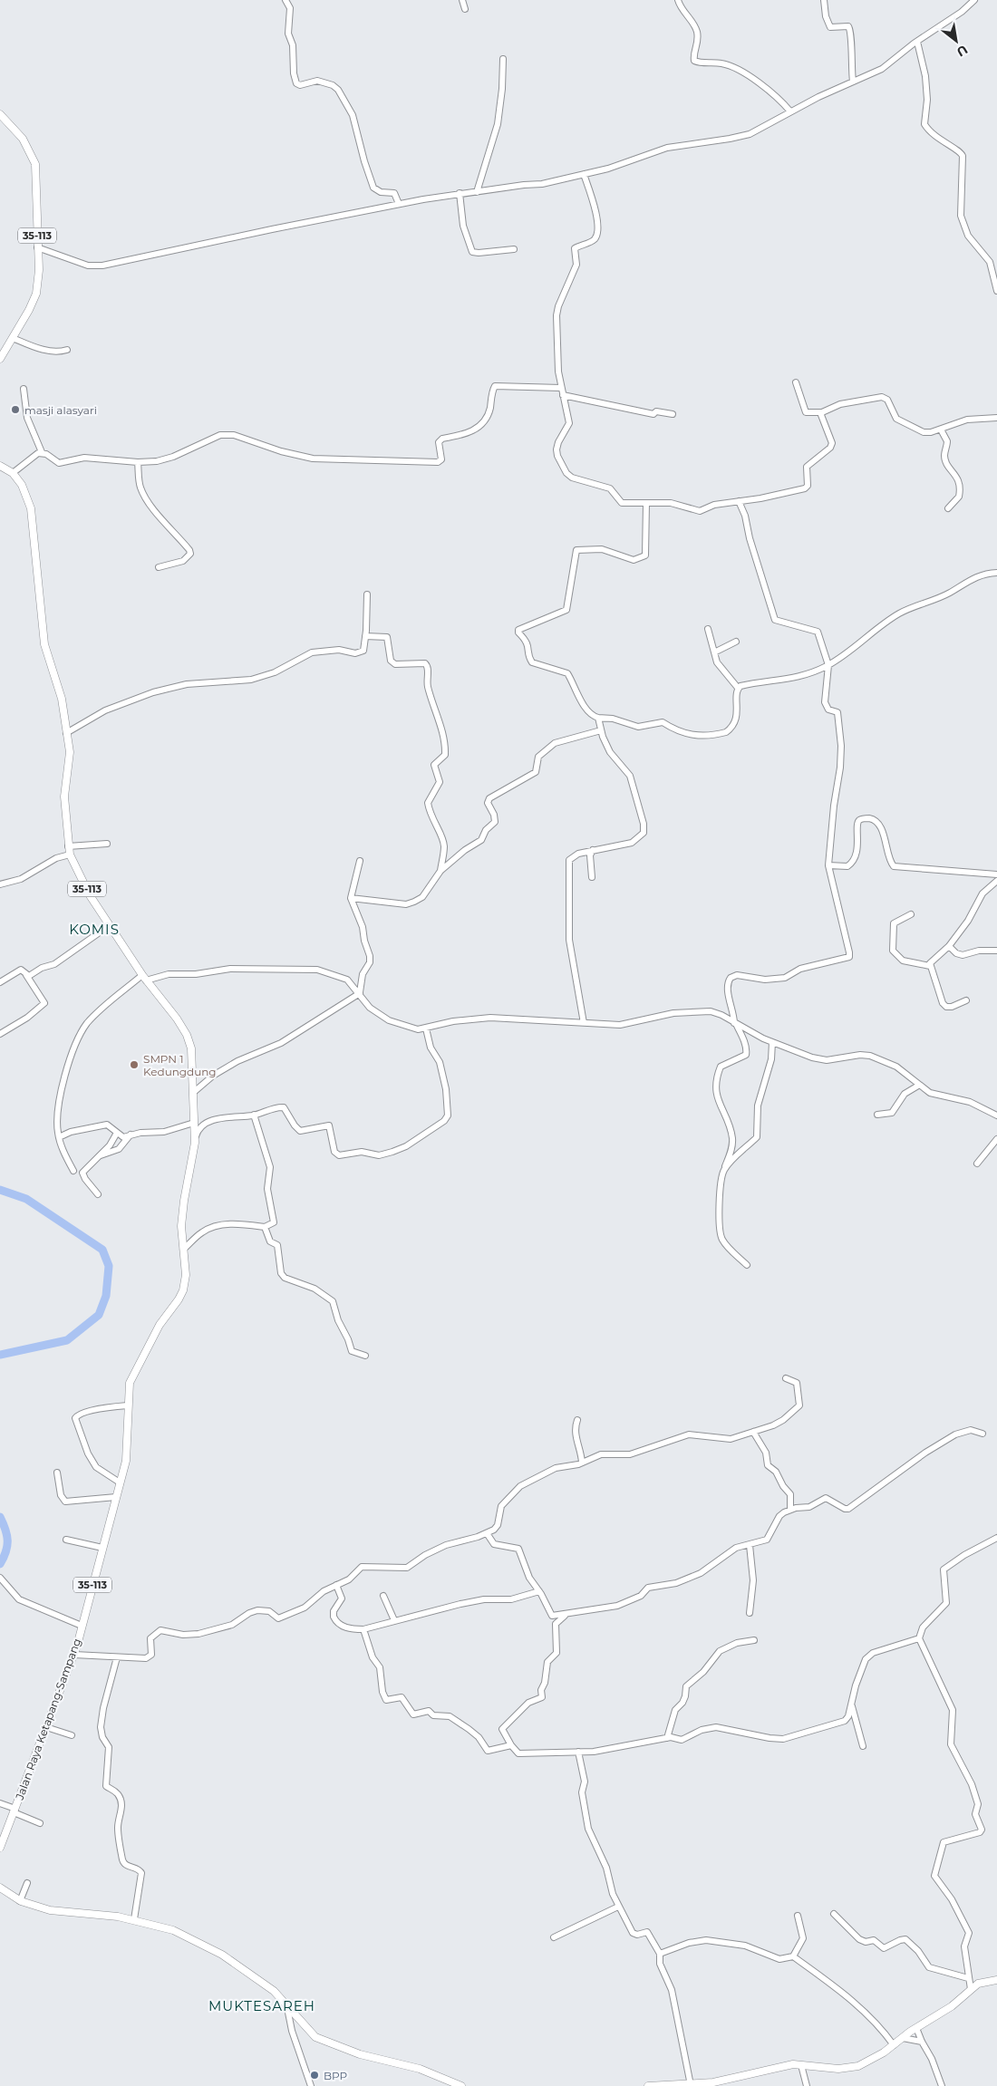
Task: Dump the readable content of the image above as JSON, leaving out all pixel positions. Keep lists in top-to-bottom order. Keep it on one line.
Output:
{"streets":{"main road":["35-113","Jalan Raya Ketapang-Sampang"]},"districts":["KOMIS","MUKTESAREH"],"places":["masji alasyari","SMPN 1 Kedungdung","BPP"],"north":"bottom right"}
